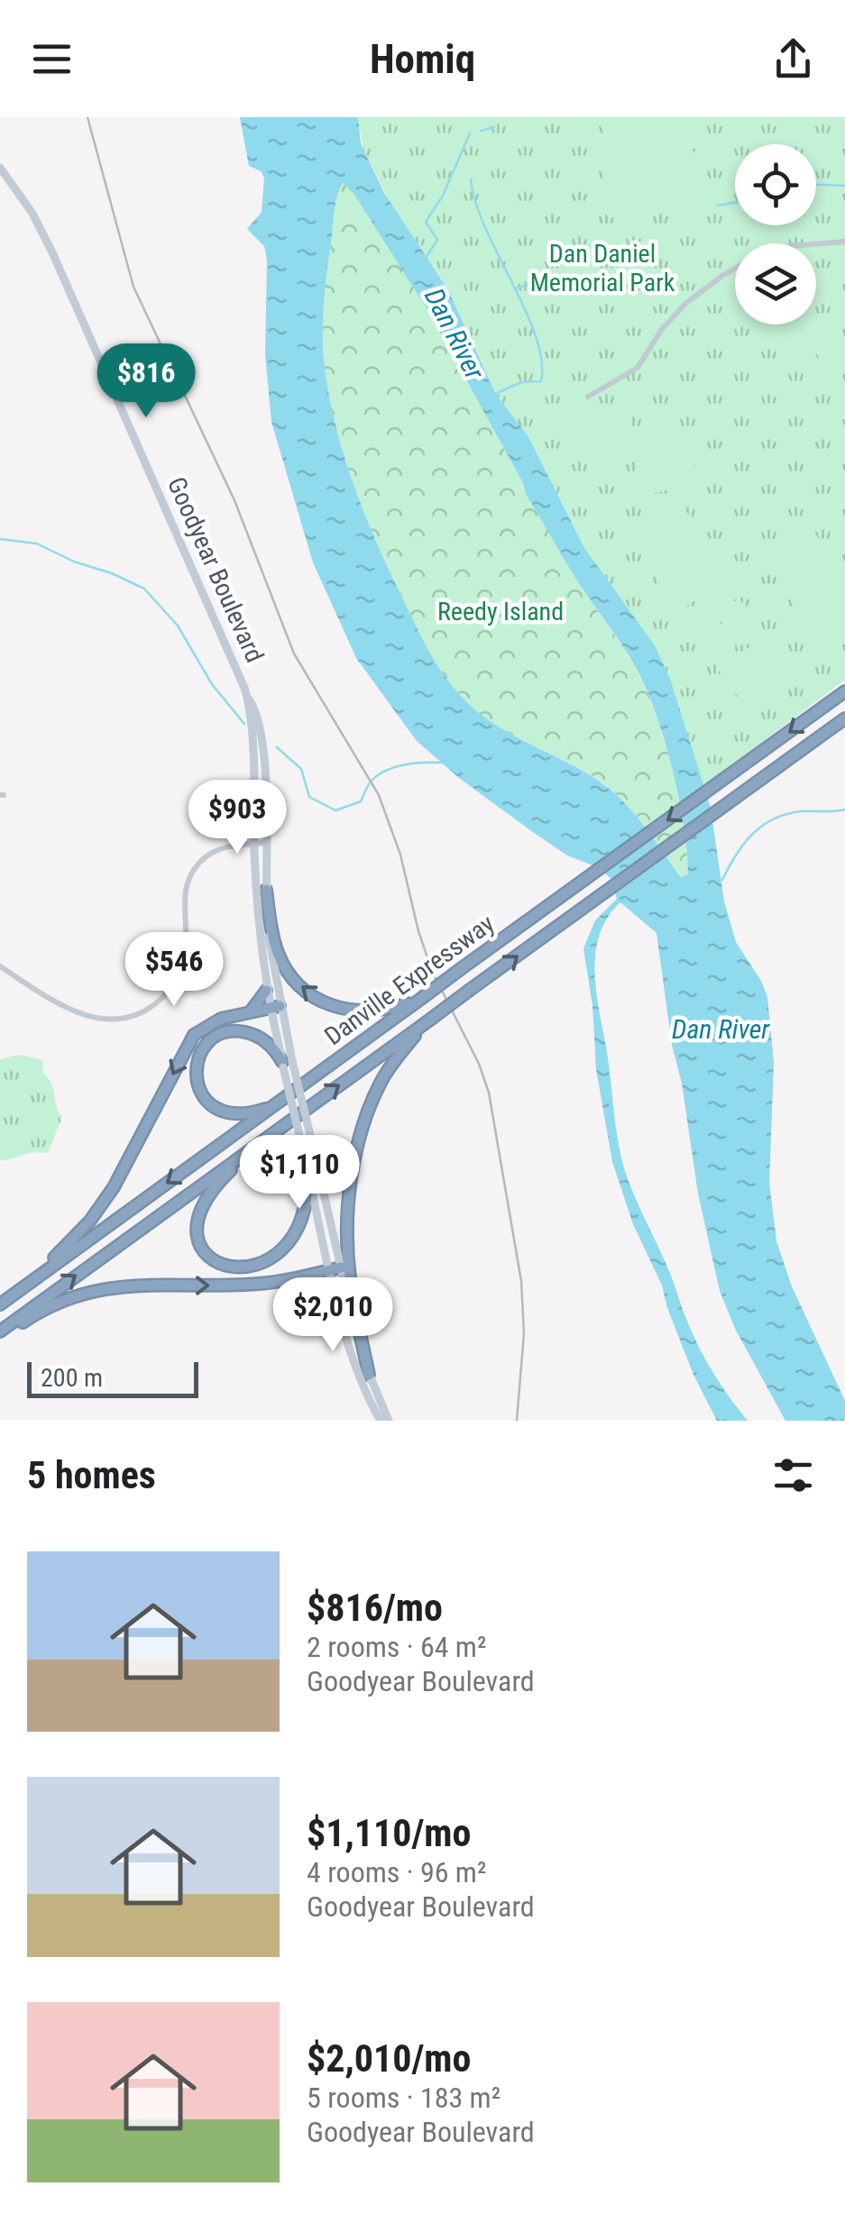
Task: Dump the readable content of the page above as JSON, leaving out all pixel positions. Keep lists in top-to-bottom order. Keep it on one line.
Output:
{"streets":{"highway":["Danville Expressway"],"main road":["Goodyear Boulevard"]},"water":["Dan River"],"parks":["Dan Daniel Memorial Park","Reedy Island"],"scale_bar":"200 m","page":{"header":"Homiq","price":["$816","$903","$546","$1,110","$2,010"],"scale":"200 m","heading":"5 homes","list":[{"name":"$816/mo","note":"2 rooms · 64 m² · Goodyear Boulevard"},{"name":"$1,110/mo","note":"4 rooms · 96 m² · Goodyear Boulevard"},{"name":"$2,010/mo","note":"5 rooms · 183 m² · Goodyear Boulevard"}]}}
